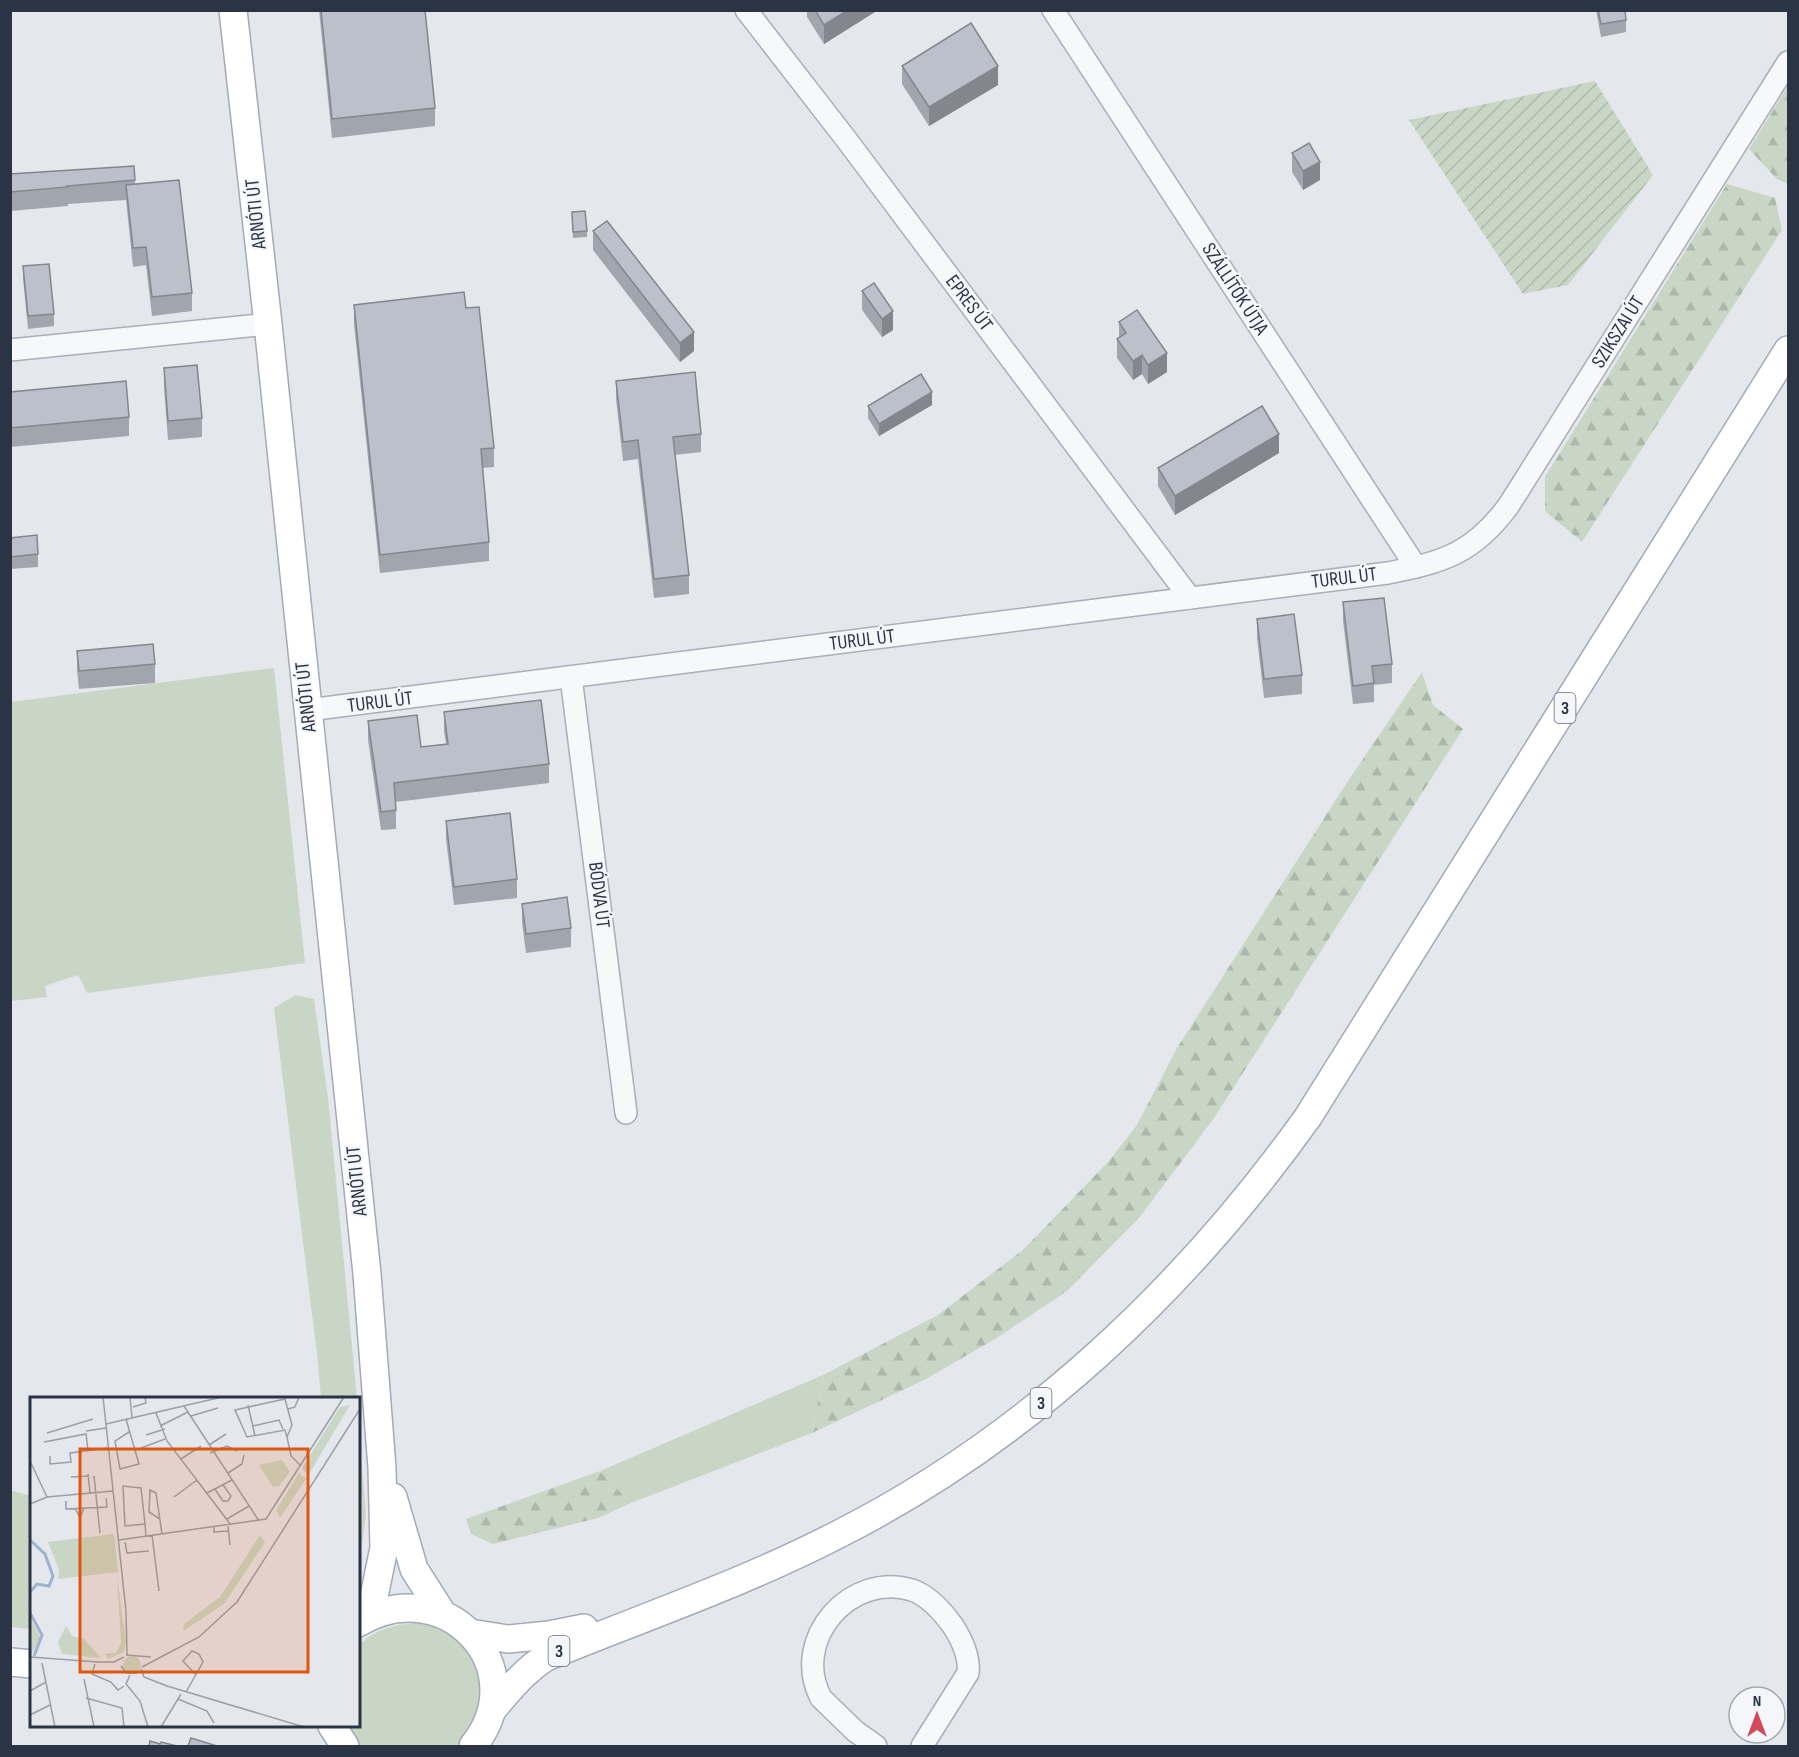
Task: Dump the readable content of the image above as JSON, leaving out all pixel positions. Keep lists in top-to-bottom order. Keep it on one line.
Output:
{"streets":{"main road":["ARNÓTI ÚT","3"],"street":["SZÁLLÍTÓK ÚTJA","EPRES ÚT","SZIKSZAI ÚT","TURUL ÚT","BÓDVA ÚT"]},"crossings":[["ARNÓTI ÚT","TURUL ÚT"],["SZÁLLÍTÓK ÚTJA","SZIKSZAI ÚT"],["SZÁLLÍTÓK ÚTJA","TURUL ÚT"],["EPRES ÚT","TURUL ÚT"],["SZIKSZAI ÚT","TURUL ÚT"],["TURUL ÚT","BÓDVA ÚT"]],"north":"top"}
